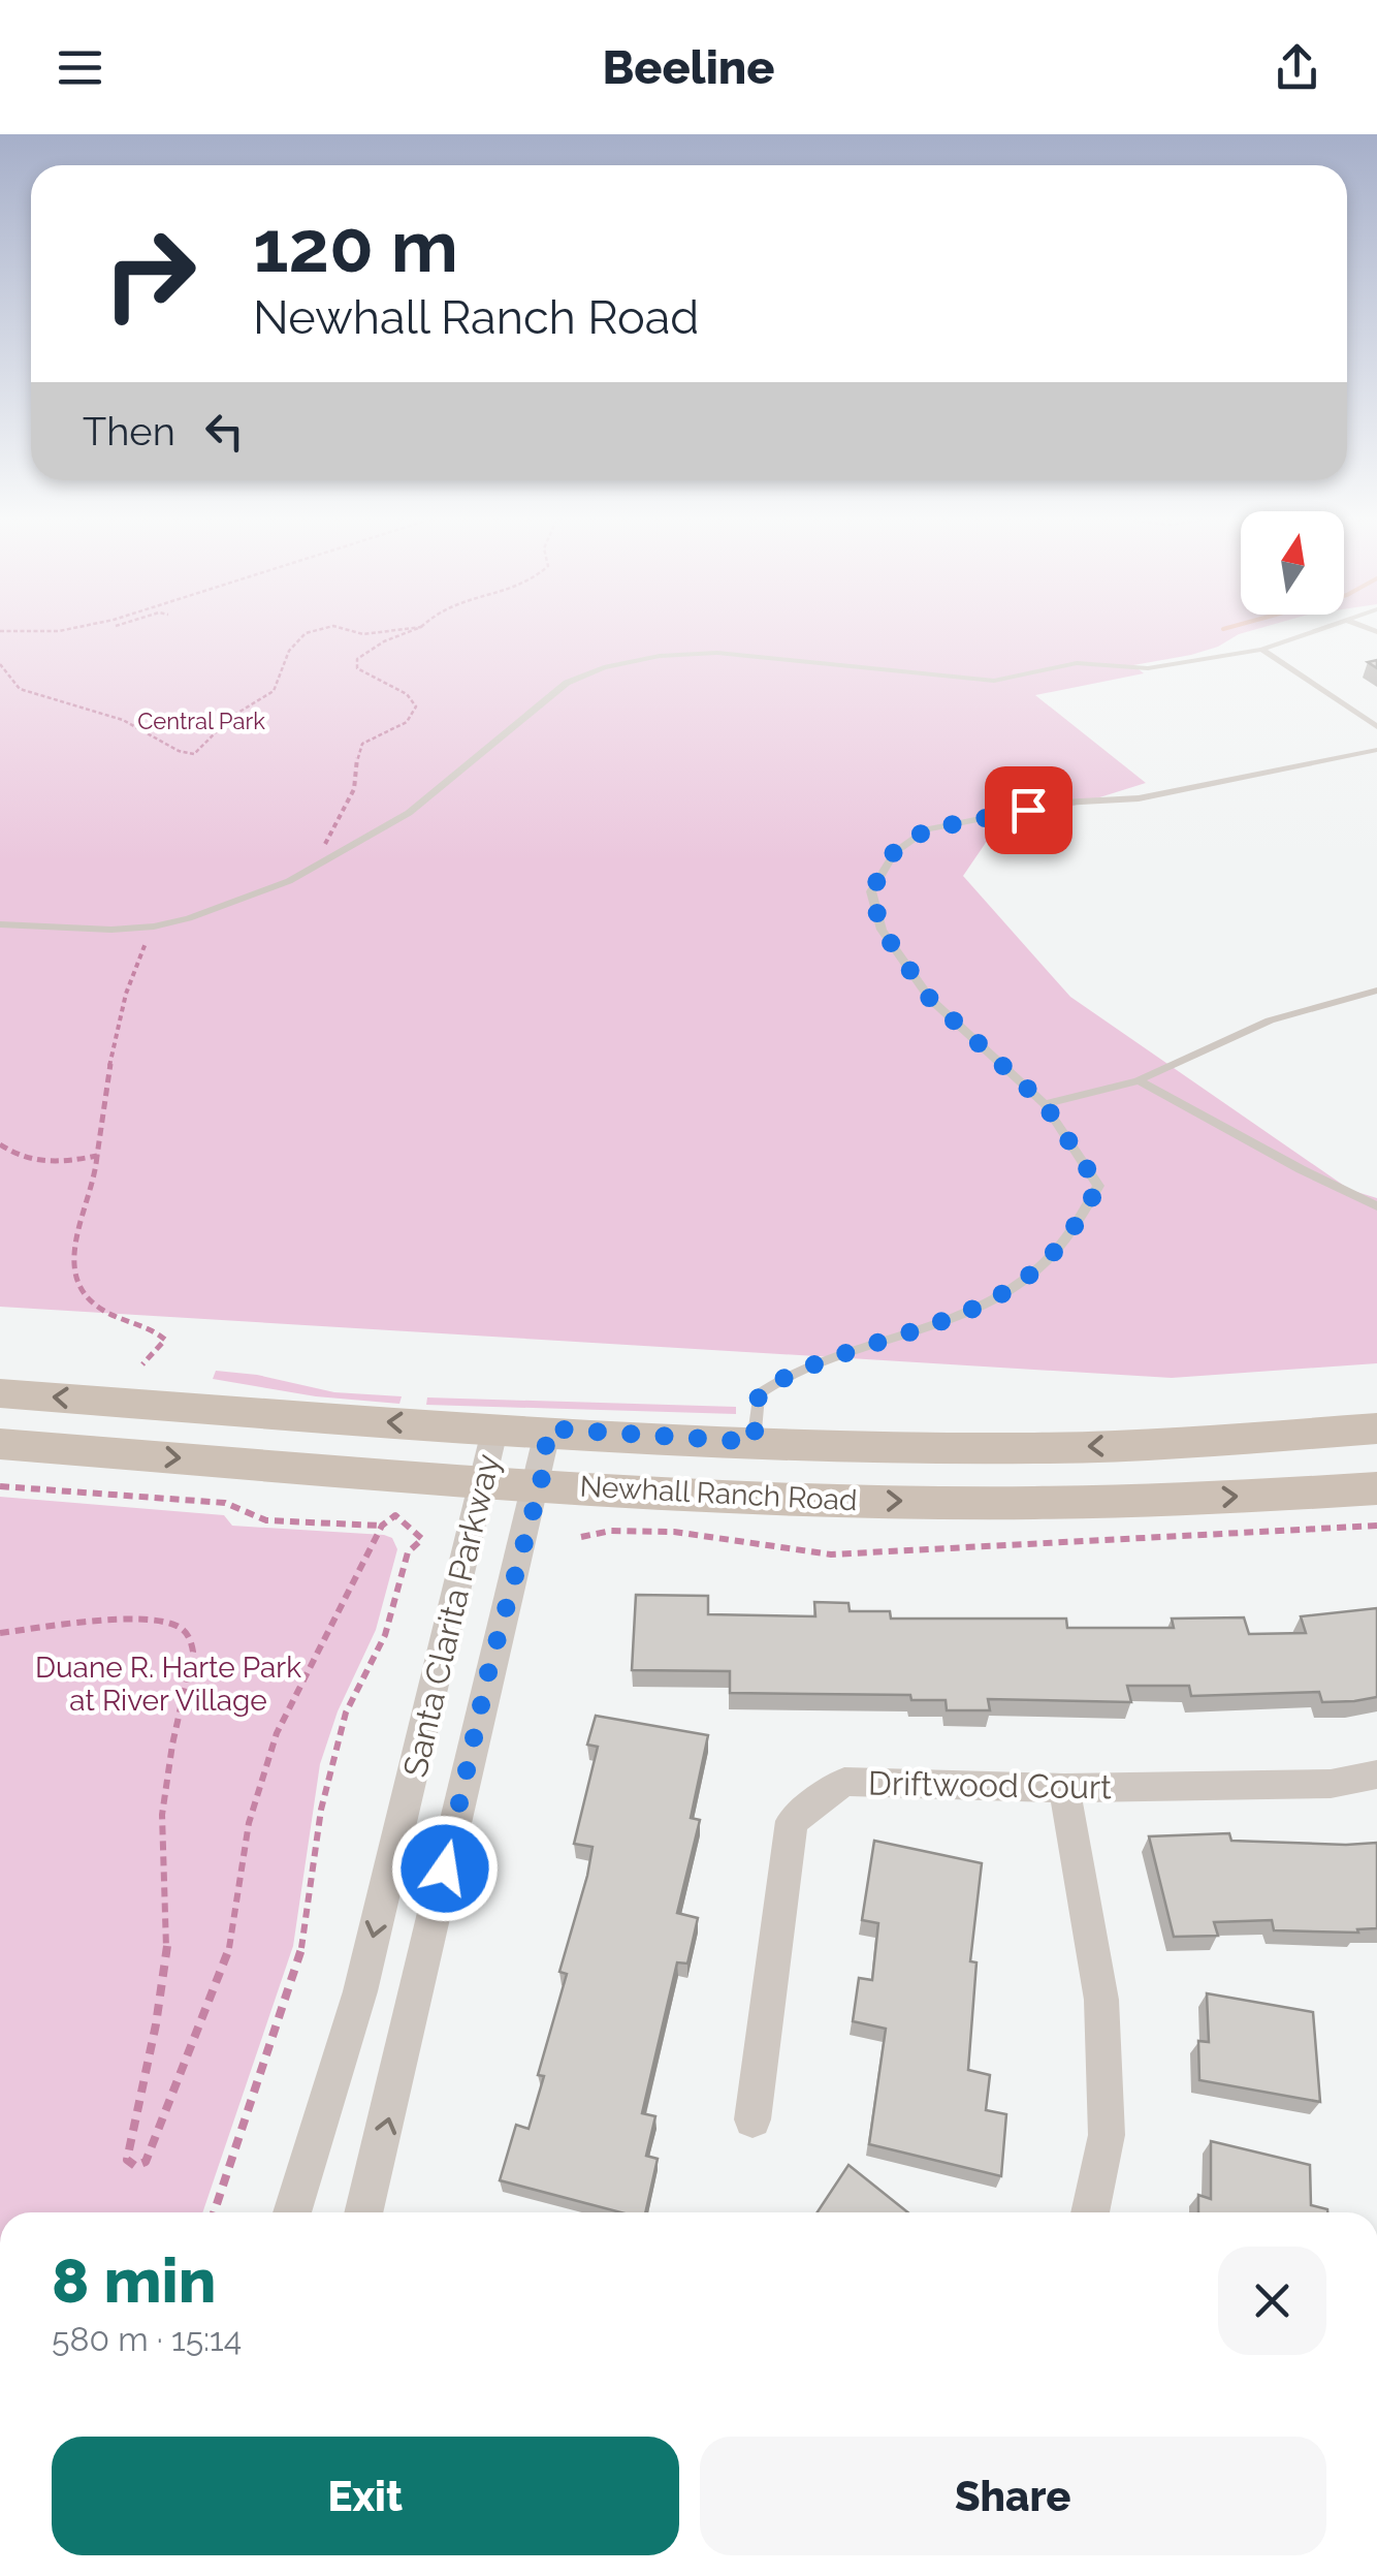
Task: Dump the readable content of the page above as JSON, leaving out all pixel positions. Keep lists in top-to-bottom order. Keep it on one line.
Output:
{"streets":{"main road":["Newhall Ranch Road"],"street":["Santa Clarita Parkway","Driftwood Court"]},"crossings":[["Newhall Ranch Road","Santa Clarita Parkway"]],"parks":["Central Park","Duane R. Harte Park at River Village"],"north":"top","page":{"header":"Beeline","turn":["120 m","Newhall Ranch Road"],"then":"Then","heading":["8 min","580 m · 15:14"],"buttons":["Exit","Share"]}}
